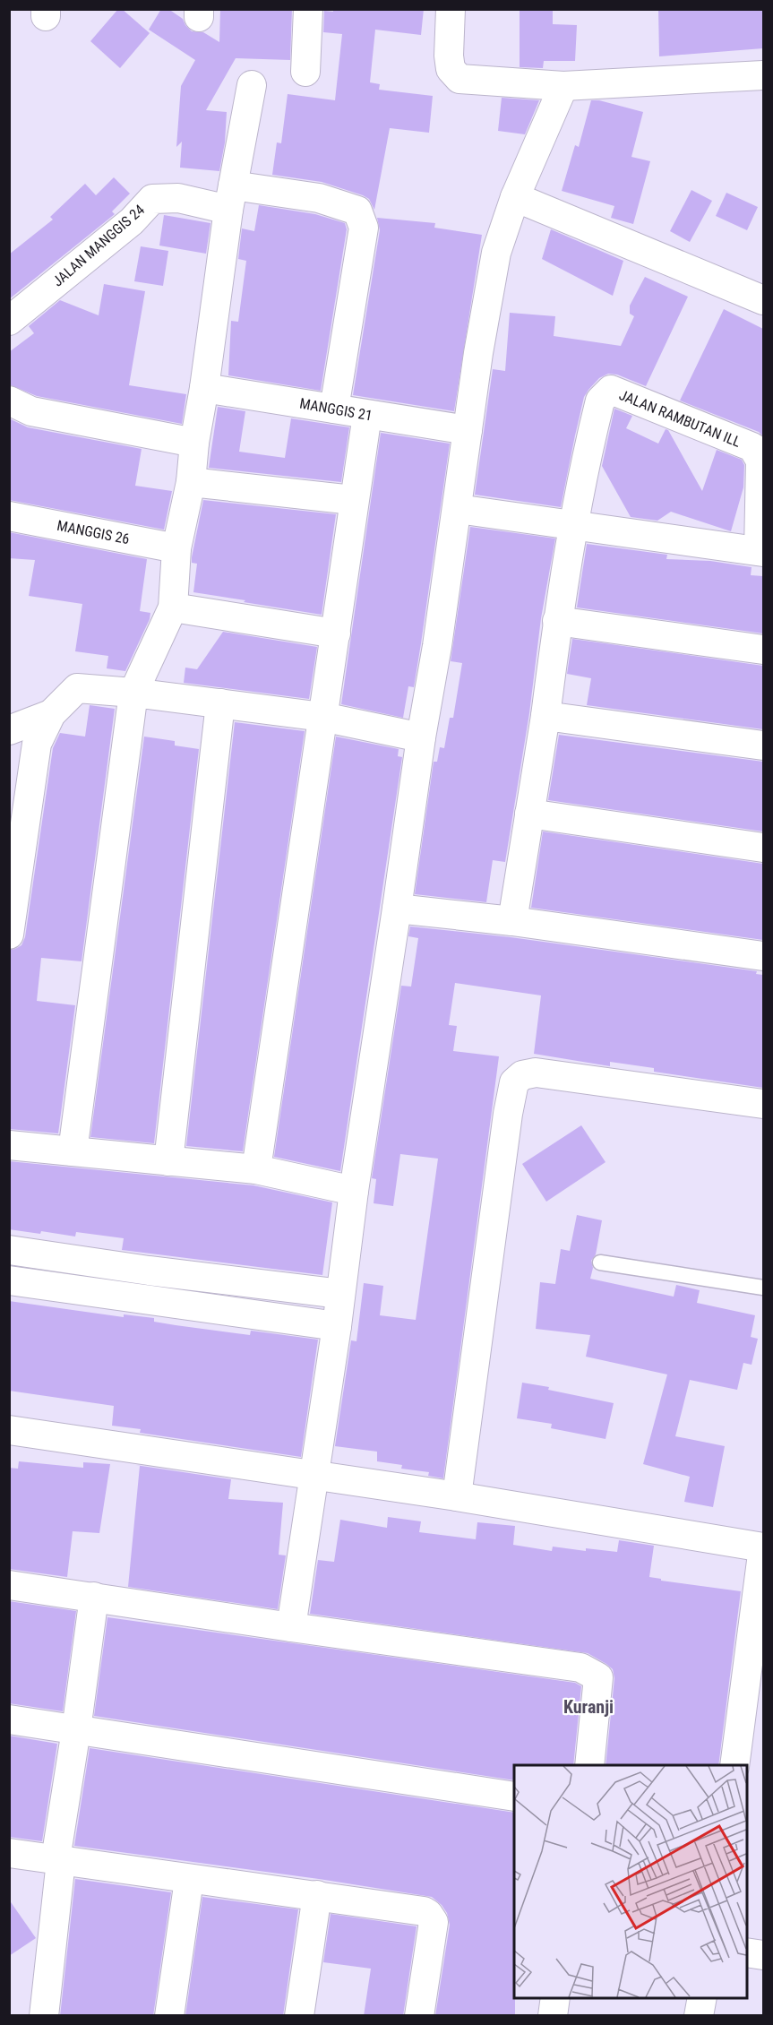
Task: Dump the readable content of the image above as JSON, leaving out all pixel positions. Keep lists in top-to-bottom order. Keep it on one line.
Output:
{"streets":{"street":["JALAN MANGGIS 24","MANGGIS 21","JALAN RAMBUTAN ILL","MANGGIS 26"]},"crossings":[["JALAN MANGGIS 24","MANGGIS 21"]],"districts":["Kuranji"]}
